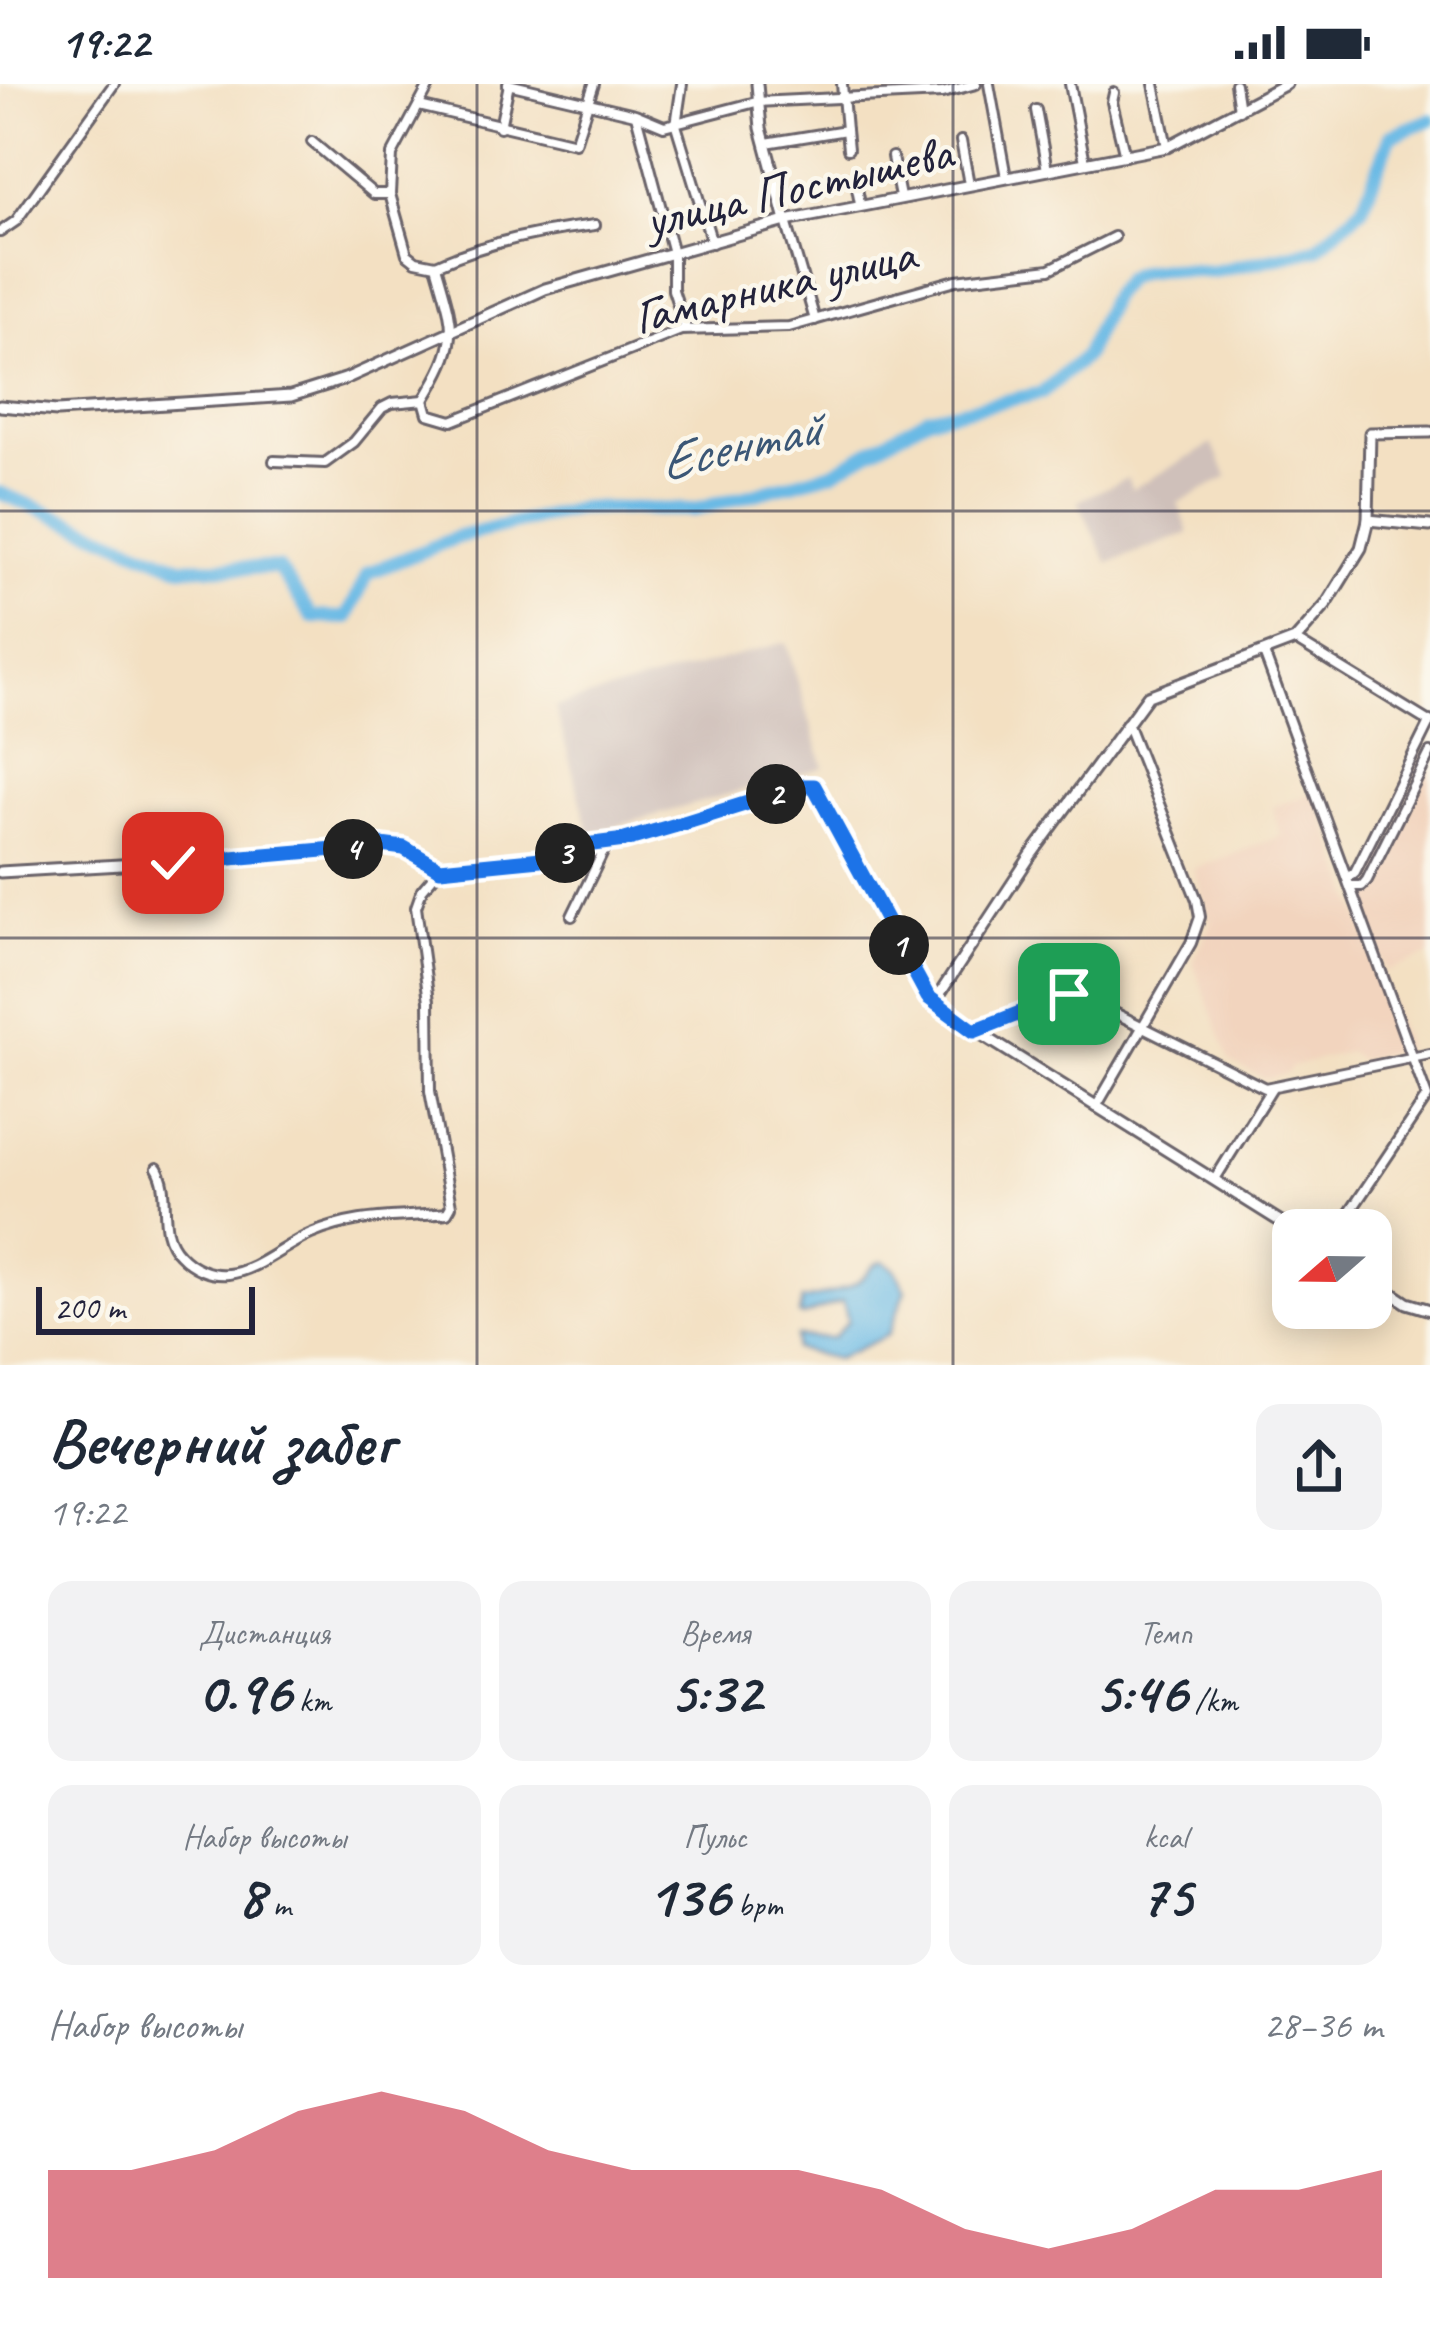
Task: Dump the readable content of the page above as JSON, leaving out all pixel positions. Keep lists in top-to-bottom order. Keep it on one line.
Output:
{"streets":{"street":["улица Постышева","Гамарника улица"]},"water":["Есентай"],"scale_bar":"200 m","north":"left","page":{"status":"19:22","pins":["2","4","3","1"],"scale":"200 m","heading":["Вечерний забег","19:22"],"stats":[["Дистанция","0.96 km"],["Время","5:32"],["Темп","5:46 /km"],["Набор высоты","8 m"],["Пульс","136 bpm"],["kcal","75"]],"chart":["Набор высоты","28–36 m"]}}
